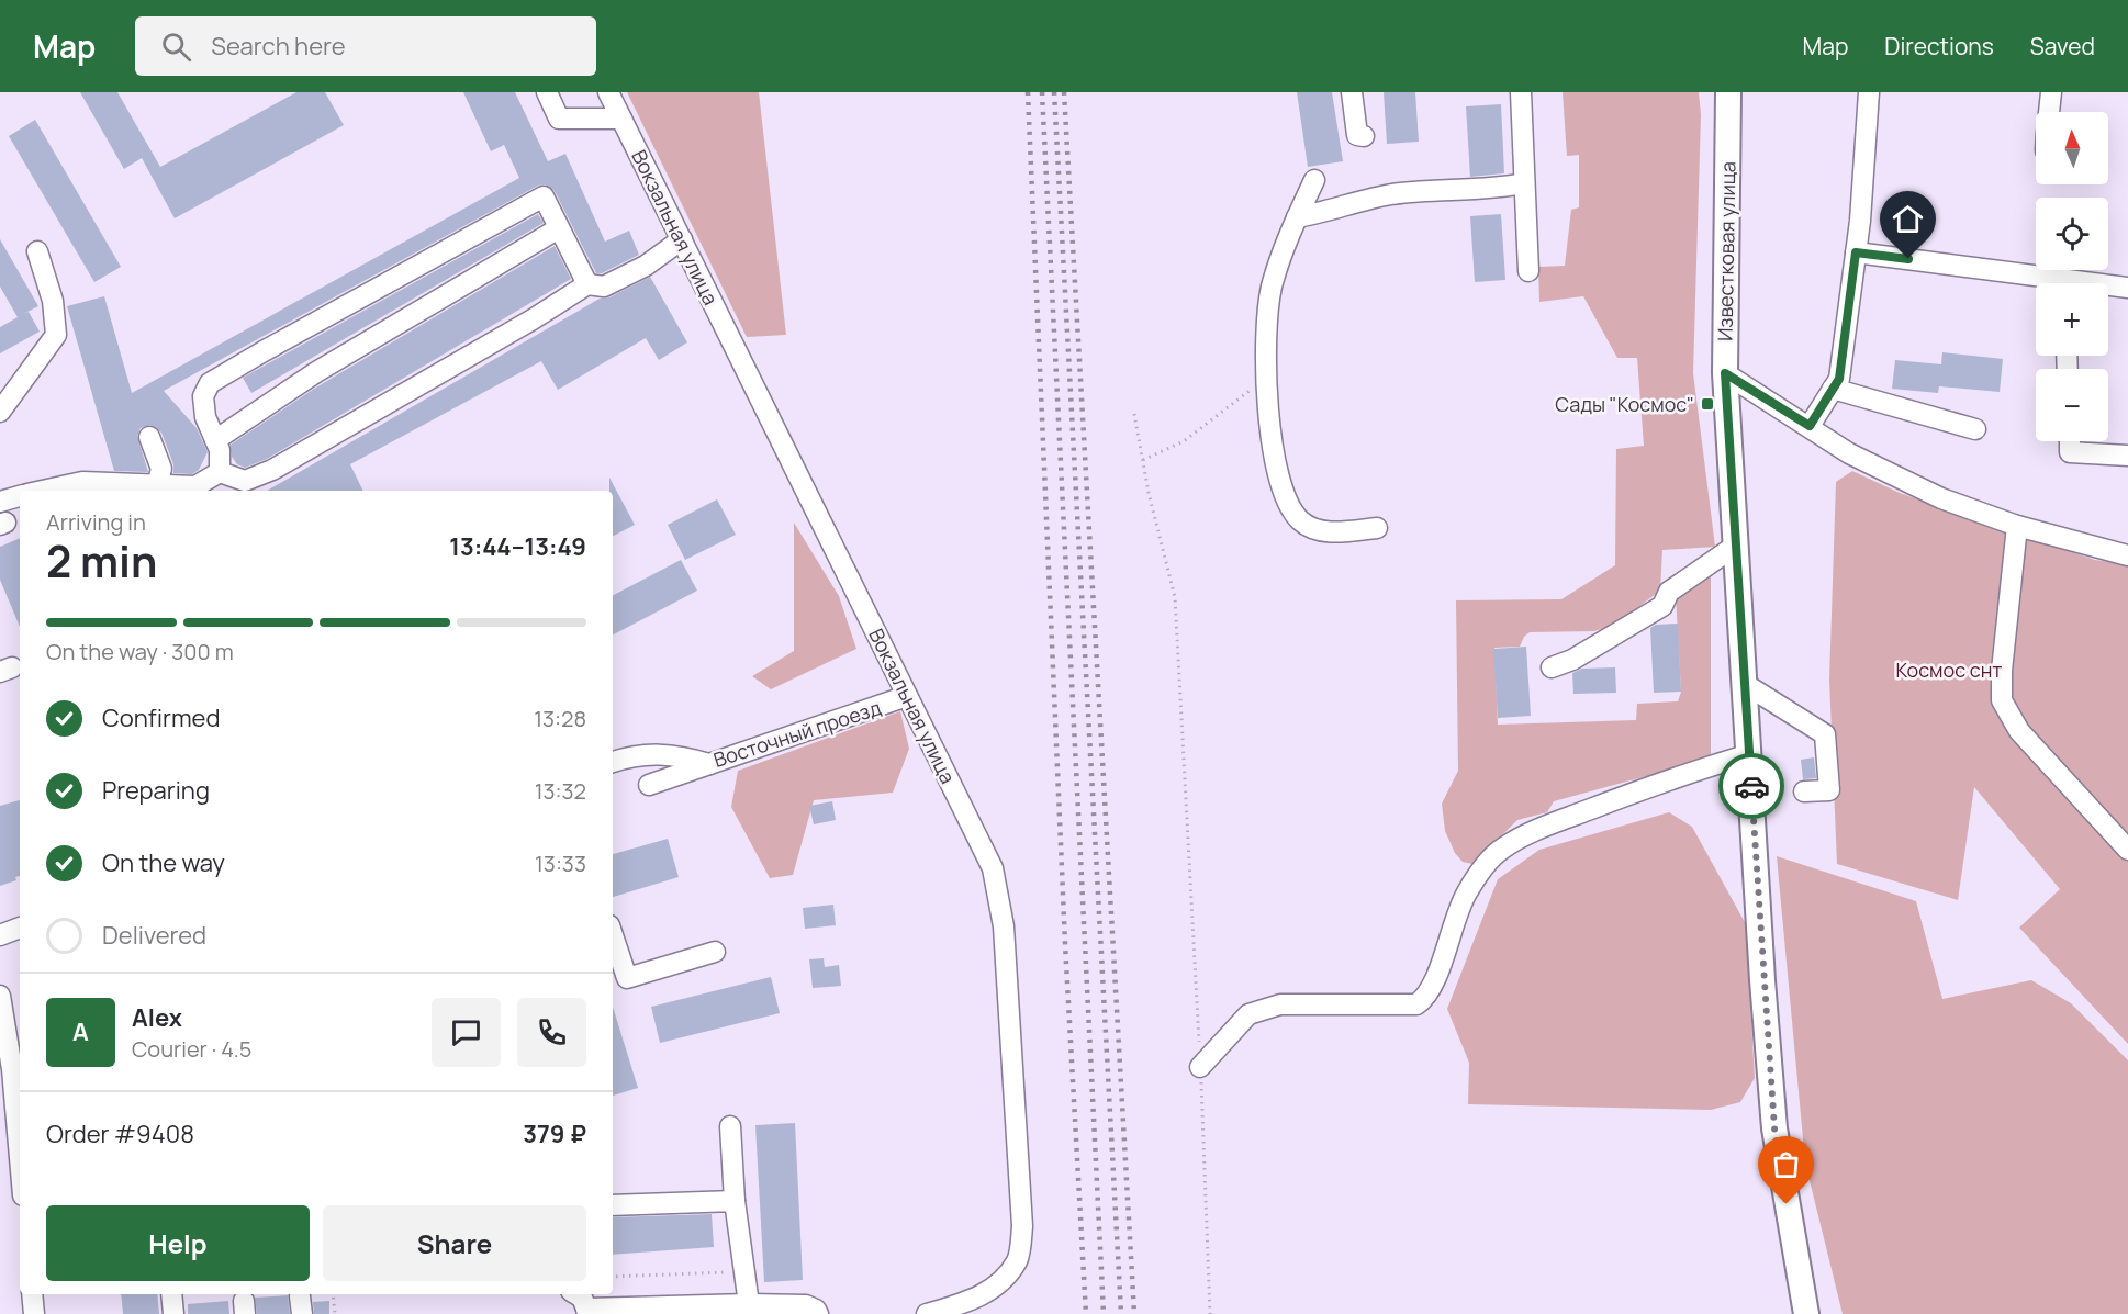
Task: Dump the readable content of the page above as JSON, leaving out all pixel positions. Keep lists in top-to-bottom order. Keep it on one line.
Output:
{"streets":{"main road":["Известковая улица"],"street":["Вокзальная улица","Восточный проезд"]},"crossings":[["Вокзальная улица","Восточный проезд"]],"parks":["Космос снт"],"places":{"transit":["Сады \"Космос\""]},"north":"top","page":{"header":"Map","search":"Search here","nav":["Map","Directions","Saved"],"map_buttons":["+","−"],"heading":["2 min","Arriving in","13:44–13:49"],"panel":["Alex","Courier · 4.5","Order #9408","379 ₽"],"bar":"On the way · 300 m","list":[["Confirmed","13:28"],["Preparing","13:32"],["On the way","13:33"],"Delivered"],"round":"A","buttons":["Help","Share"]}}
